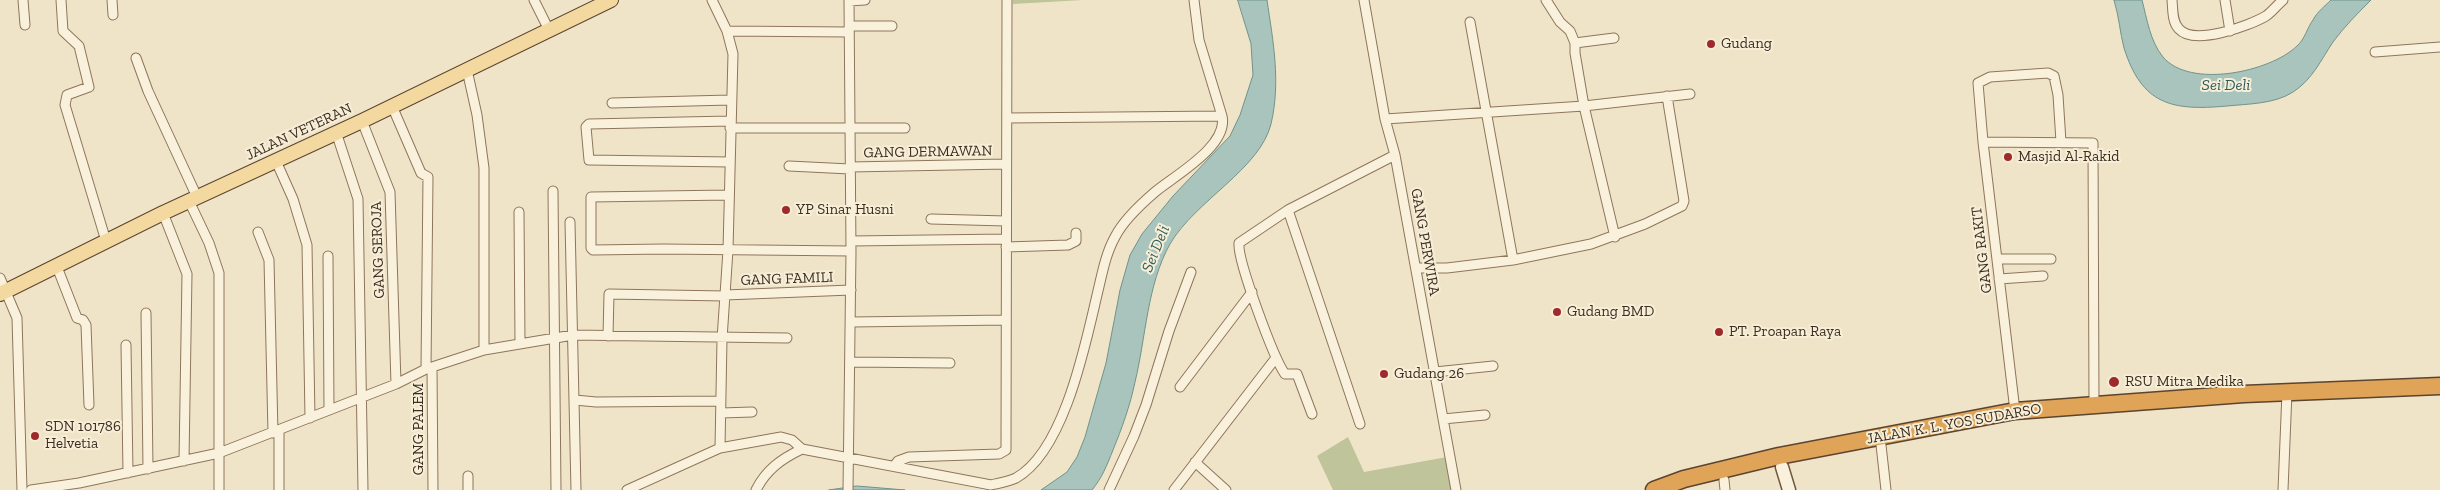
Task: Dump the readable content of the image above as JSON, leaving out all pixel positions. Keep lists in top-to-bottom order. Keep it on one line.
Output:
{"streets":{"highway":["JALAN K. L. YOS SUDARSO"],"main road":["JALAN VETERAN"],"street":["GANG DERMAWAN","GANG PERWIRA","GANG SEROJA","GANG RAKIT","GANG FAMILI","GANG PALEM"]},"crossings":[["JALAN VETERAN","GANG SEROJA"],["JALAN VETERAN","GANG PALEM"],["GANG RAKIT","JALAN K. L. YOS SUDARSO"]],"water":["Sei Deli"],"places":["Gudang","Masjid Al-Rakid","YP Sinar Husni","Gudang BMD","PT. Proapan Raya","Gudang 26","RSU Mitra Medika","SDN 101786 Helvetia"]}
